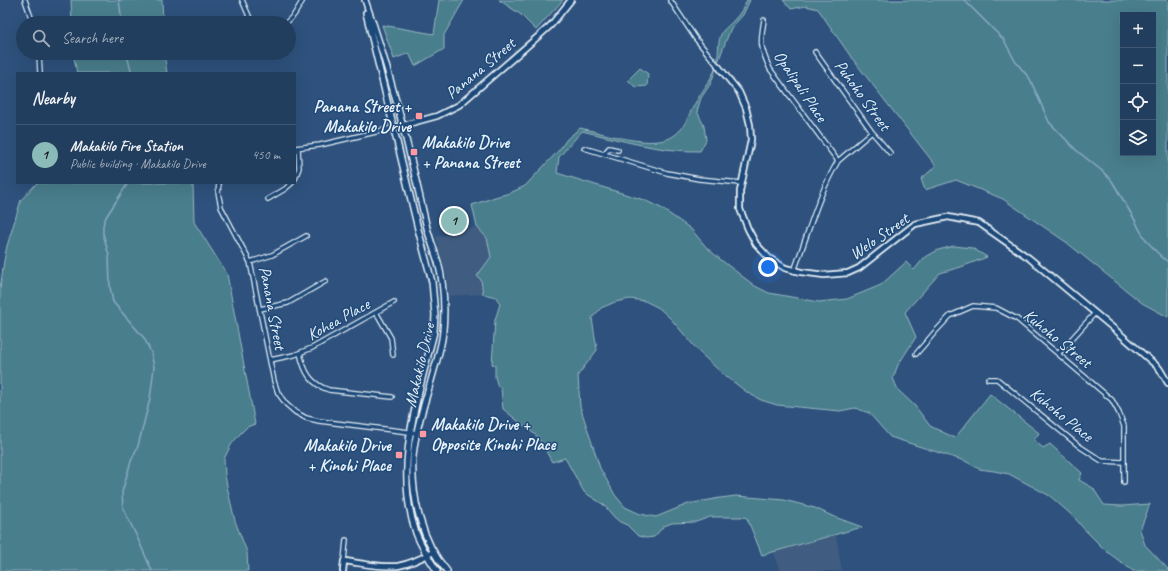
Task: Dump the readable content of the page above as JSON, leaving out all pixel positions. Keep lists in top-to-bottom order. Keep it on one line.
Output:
{"streets":{"main road":["Makakilo Drive"],"street":["Panana Street","Opalipali Place","Puhoho Street","Welo Street","Kohea Place","Kuhoho Street","Kuhoho Place"]},"crossings":[["Panana Street","Kohea Place"],["Panana Street","Makakilo Drive"],["Kuhoho Street","Kuhoho Place"]],"places":{"transit":["Panana Street + Makakilo Drive","Makakilo Drive + Panana Street","Makakilo Drive + Opposite Kinohi Place","Makakilo Drive + Kinohi Place"]},"page":{"map_buttons":["+","−"],"search":"Search here","heading":"Nearby","list":[{"mark":"1","name":"Makakilo Fire Station","note":"Public building · Makakilo Drive","value":"450 m"}],"pins":"1"}}
